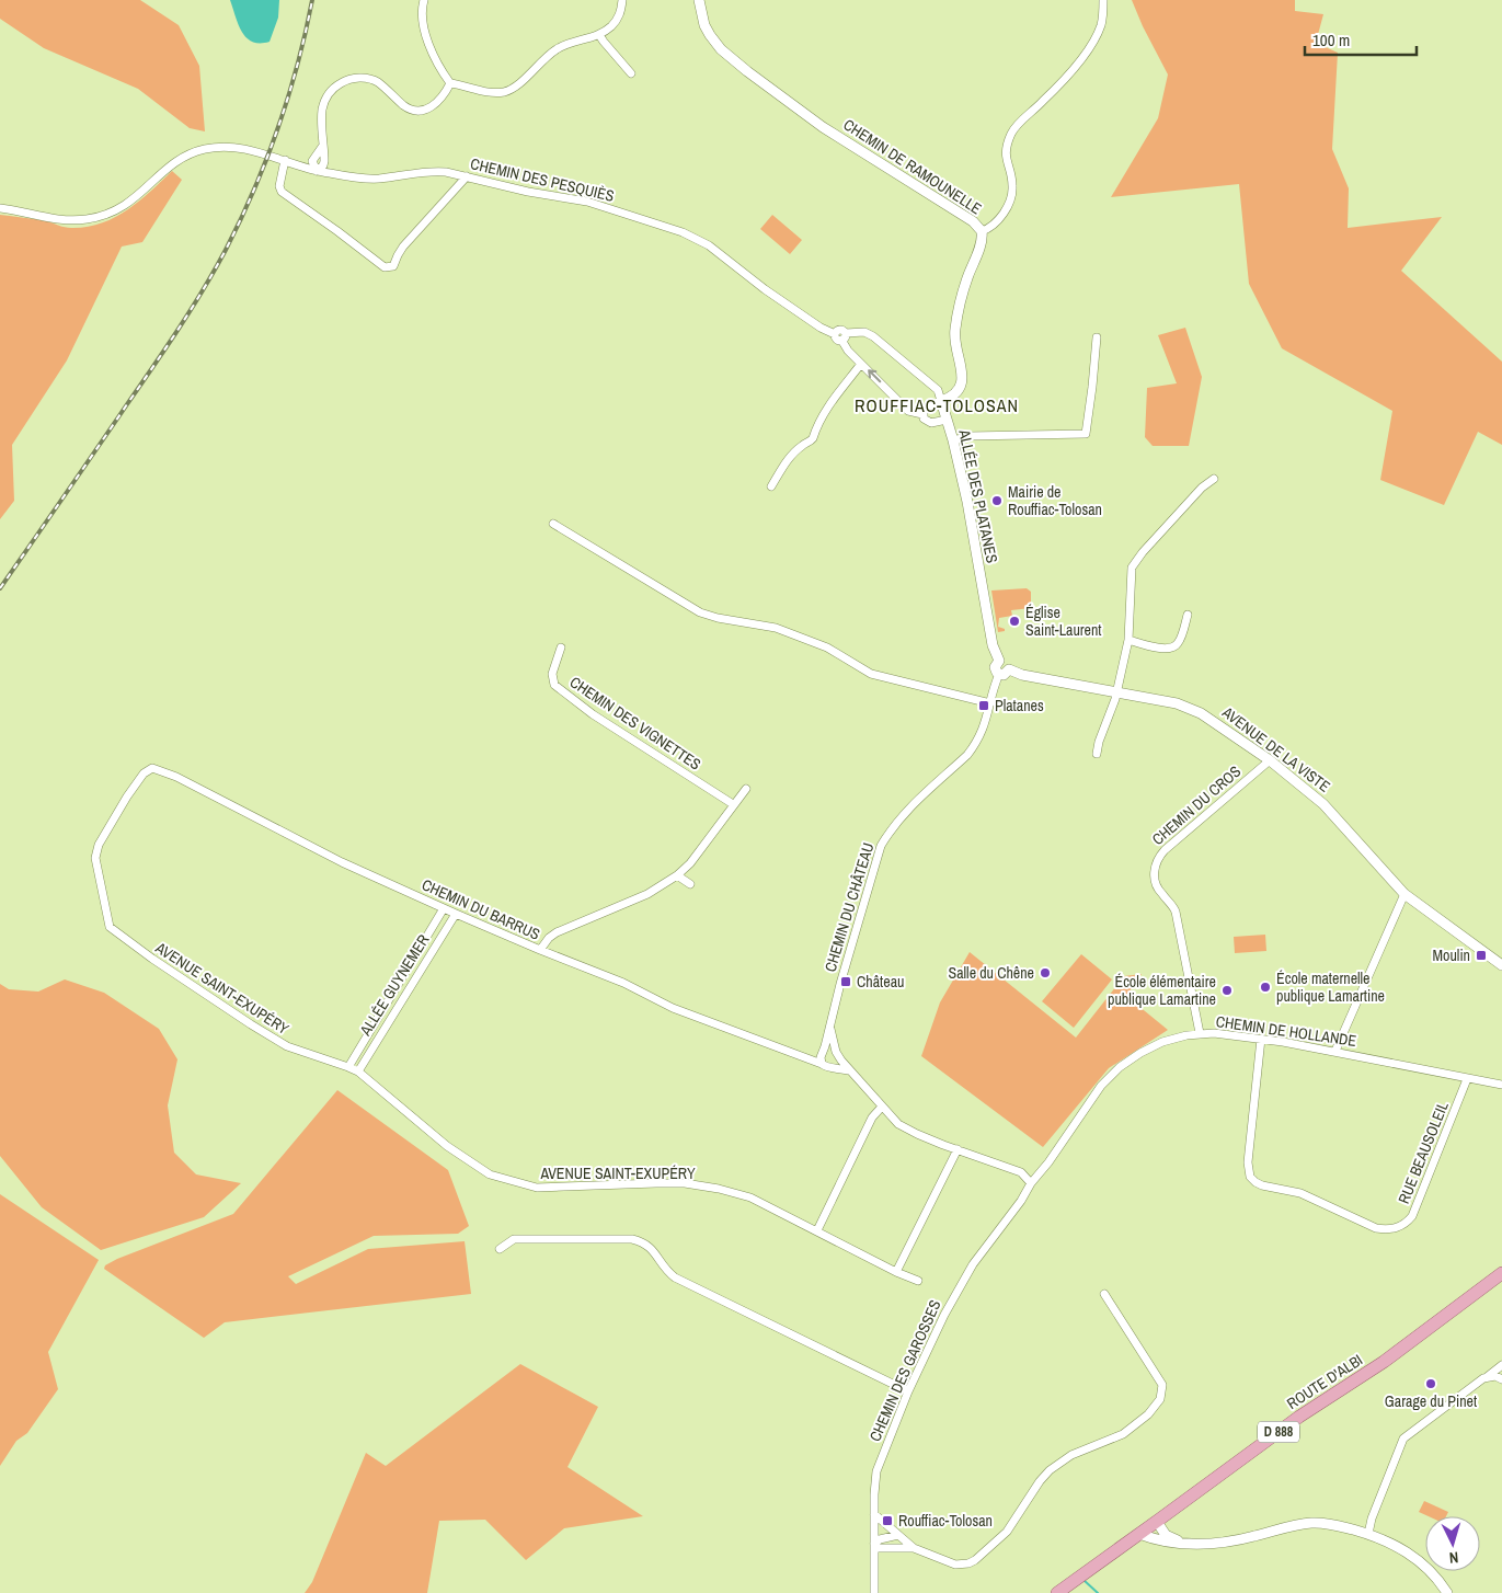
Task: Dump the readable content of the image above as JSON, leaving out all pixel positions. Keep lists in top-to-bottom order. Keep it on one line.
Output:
{"streets":{"main road":["ROUTE D'ALBI","D 888"],"street":["CHEMIN DE RAMOUNELLE","CHEMIN DES PESQUIÈS","ALLÉE DES PLATANES","CHEMIN DES VIGNETTES","AVENUE DE LA VISTE","CHEMIN DU CROS","CHEMIN DU CHÂTEAU","CHEMIN DU BARRUS","ALLÉE GUYNEMER","AVENUE SAINT-EXUPÉRY","CHEMIN DE HOLLANDE","RUE BEAUSOLEIL","CHEMIN DES GAROSSES"]},"crossings":[["CHEMIN DE RAMOUNELLE","CHEMIN DES PESQUIÈS"],["CHEMIN DE RAMOUNELLE","ALLÉE DES PLATANES"],["CHEMIN DES PESQUIÈS","ALLÉE DES PLATANES"],["ALLÉE DES PLATANES","AVENUE DE LA VISTE"],["ALLÉE DES PLATANES","CHEMIN DU CHÂTEAU"],["AVENUE DE LA VISTE","CHEMIN DU CROS"],["AVENUE DE LA VISTE","CHEMIN DU CHÂTEAU"],["CHEMIN DU CROS","CHEMIN DE HOLLANDE"],["CHEMIN DU CHÂTEAU","CHEMIN DU BARRUS"],["CHEMIN DU CHÂTEAU","CHEMIN DE HOLLANDE"],["CHEMIN DU CHÂTEAU","CHEMIN DES GAROSSES"],["CHEMIN DU BARRUS","ALLÉE GUYNEMER"],["CHEMIN DU BARRUS","AVENUE SAINT-EXUPÉRY"],["ALLÉE GUYNEMER","AVENUE SAINT-EXUPÉRY"],["CHEMIN DE HOLLANDE","RUE BEAUSOLEIL"],["CHEMIN DE HOLLANDE","CHEMIN DES GAROSSES"]],"districts":["ROUFFIAC-TOLOSAN"],"places":{"other":["Mairie de Rouffiac-Tolosan","Église Saint-Laurent","Salle du Chêne","École maternelle publique Lamartine","École élémentaire publique Lamartine","Garage du Pinet"],"transit":["Platanes","Moulin","Château","Rouffiac-Tolosan"]},"scale_bar":"100 m","north":"bottom"}
